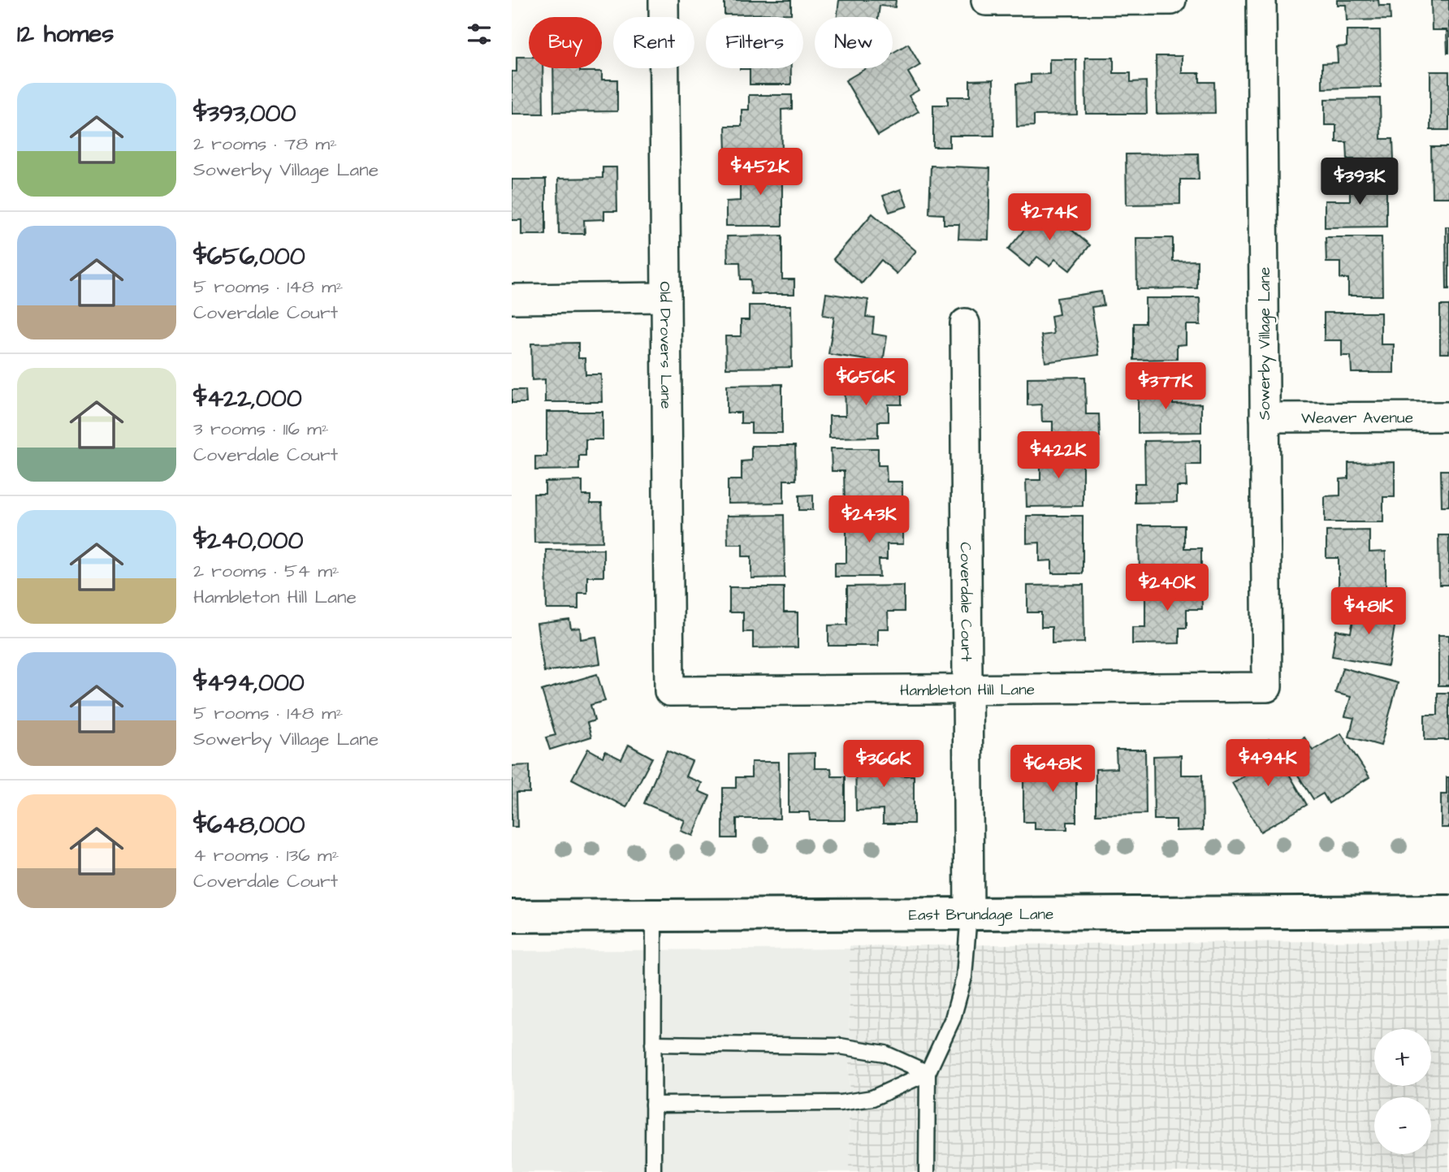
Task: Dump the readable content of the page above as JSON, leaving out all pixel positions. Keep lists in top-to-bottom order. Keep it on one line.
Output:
{"streets":{"main road":["East Brundage Lane"],"street":["Sowerby Village Lane","Old Drovers Lane","Weaver Avenue","Coverdale Court","Hambleton Hill Lane"]},"crossings":[["Sowerby Village Lane","Weaver Avenue"],["Sowerby Village Lane","Hambleton Hill Lane"],["Old Drovers Lane","Hambleton Hill Lane"],["Coverdale Court","Hambleton Hill Lane"],["Coverdale Court","East Brundage Lane"]],"page":{"heading":"12 homes","chip":["Buy","Rent","Filters","New"],"list":[{"name":"$393,000","note":"2 rooms · 78 m² · Sowerby Village Lane"},{"name":"$656,000","note":"5 rooms · 148 m² · Coverdale Court"},{"name":"$422,000","note":"3 rooms · 116 m² · Coverdale Court"},{"name":"$240,000","note":"2 rooms · 54 m² · Hambleton Hill Lane"},{"name":"$494,000","note":"5 rooms · 148 m² · Sowerby Village Lane"},{"name":"$648,000","note":"4 rooms · 136 m² · Coverdale Court"}],"price":["$452K","$393K","$274K","$656K","$377K","$422K","$243K","$240K","$481K","$494K","$366K","$648K"],"map_buttons":["+","−"]}}
